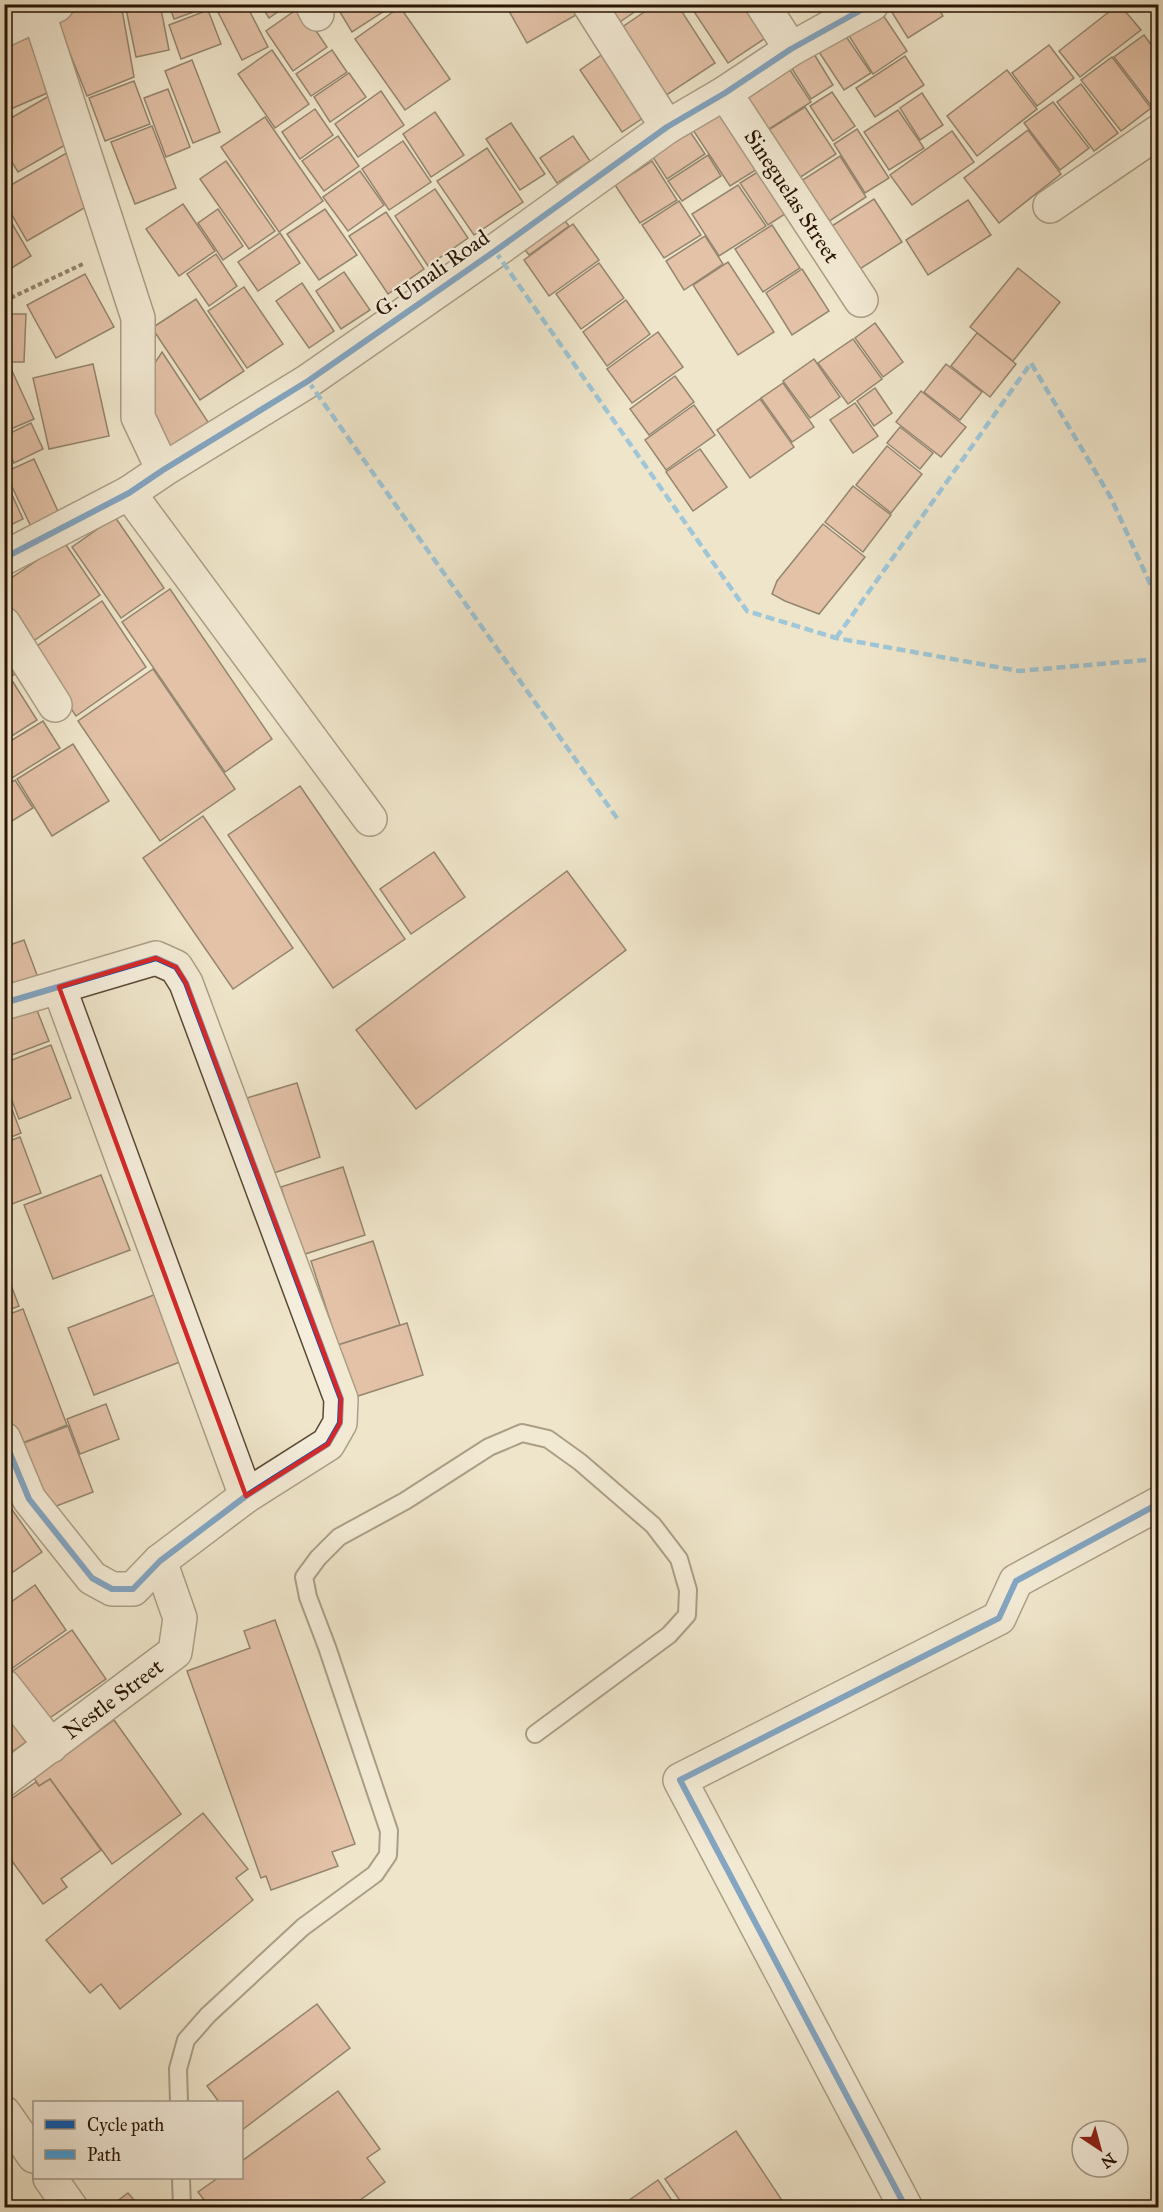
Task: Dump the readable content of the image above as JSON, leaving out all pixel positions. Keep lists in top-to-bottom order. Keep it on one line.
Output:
{"streets":{"street":["Sineguelas Street","G. Umali Road","Nestle Street"]},"crossings":[["Sineguelas Street","G. Umali Road"]],"legend":["Cycle path","Path"],"north":"bottom right"}
